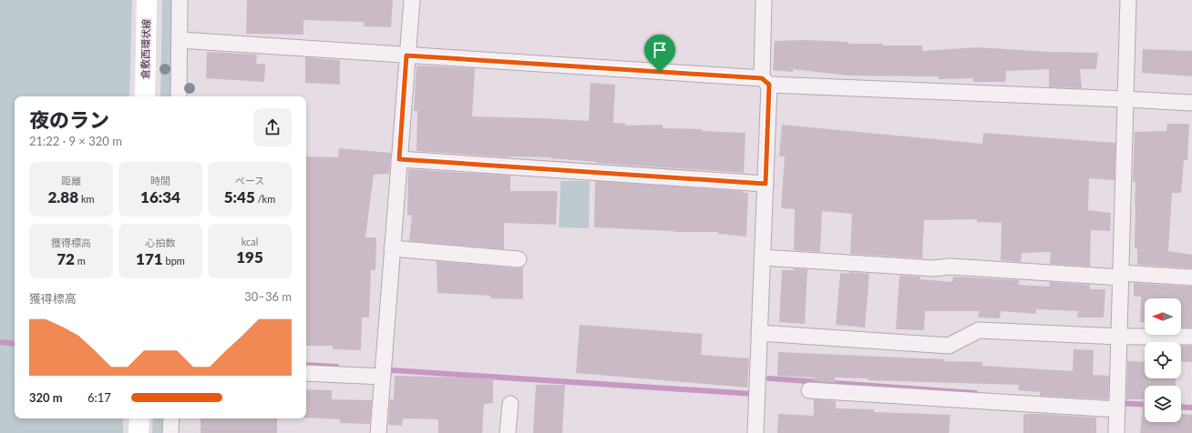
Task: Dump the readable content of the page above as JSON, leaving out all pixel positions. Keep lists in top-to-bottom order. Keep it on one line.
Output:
{"streets":{"main road":["倉敷西環状線"]},"north":"left","page":{"heading":["夜のラン","21:22 · 9 × 320 m"],"stats":[["距離","2.88 km"],["時間","16:34"],["ペース","5:45 /km"],["獲得標高","72 m"],["心拍数","171 bpm"],["kcal","195"]],"chart":["獲得標高","30–36 m"],"list":[{"name":"320 m","note":"6:17"}]}}
